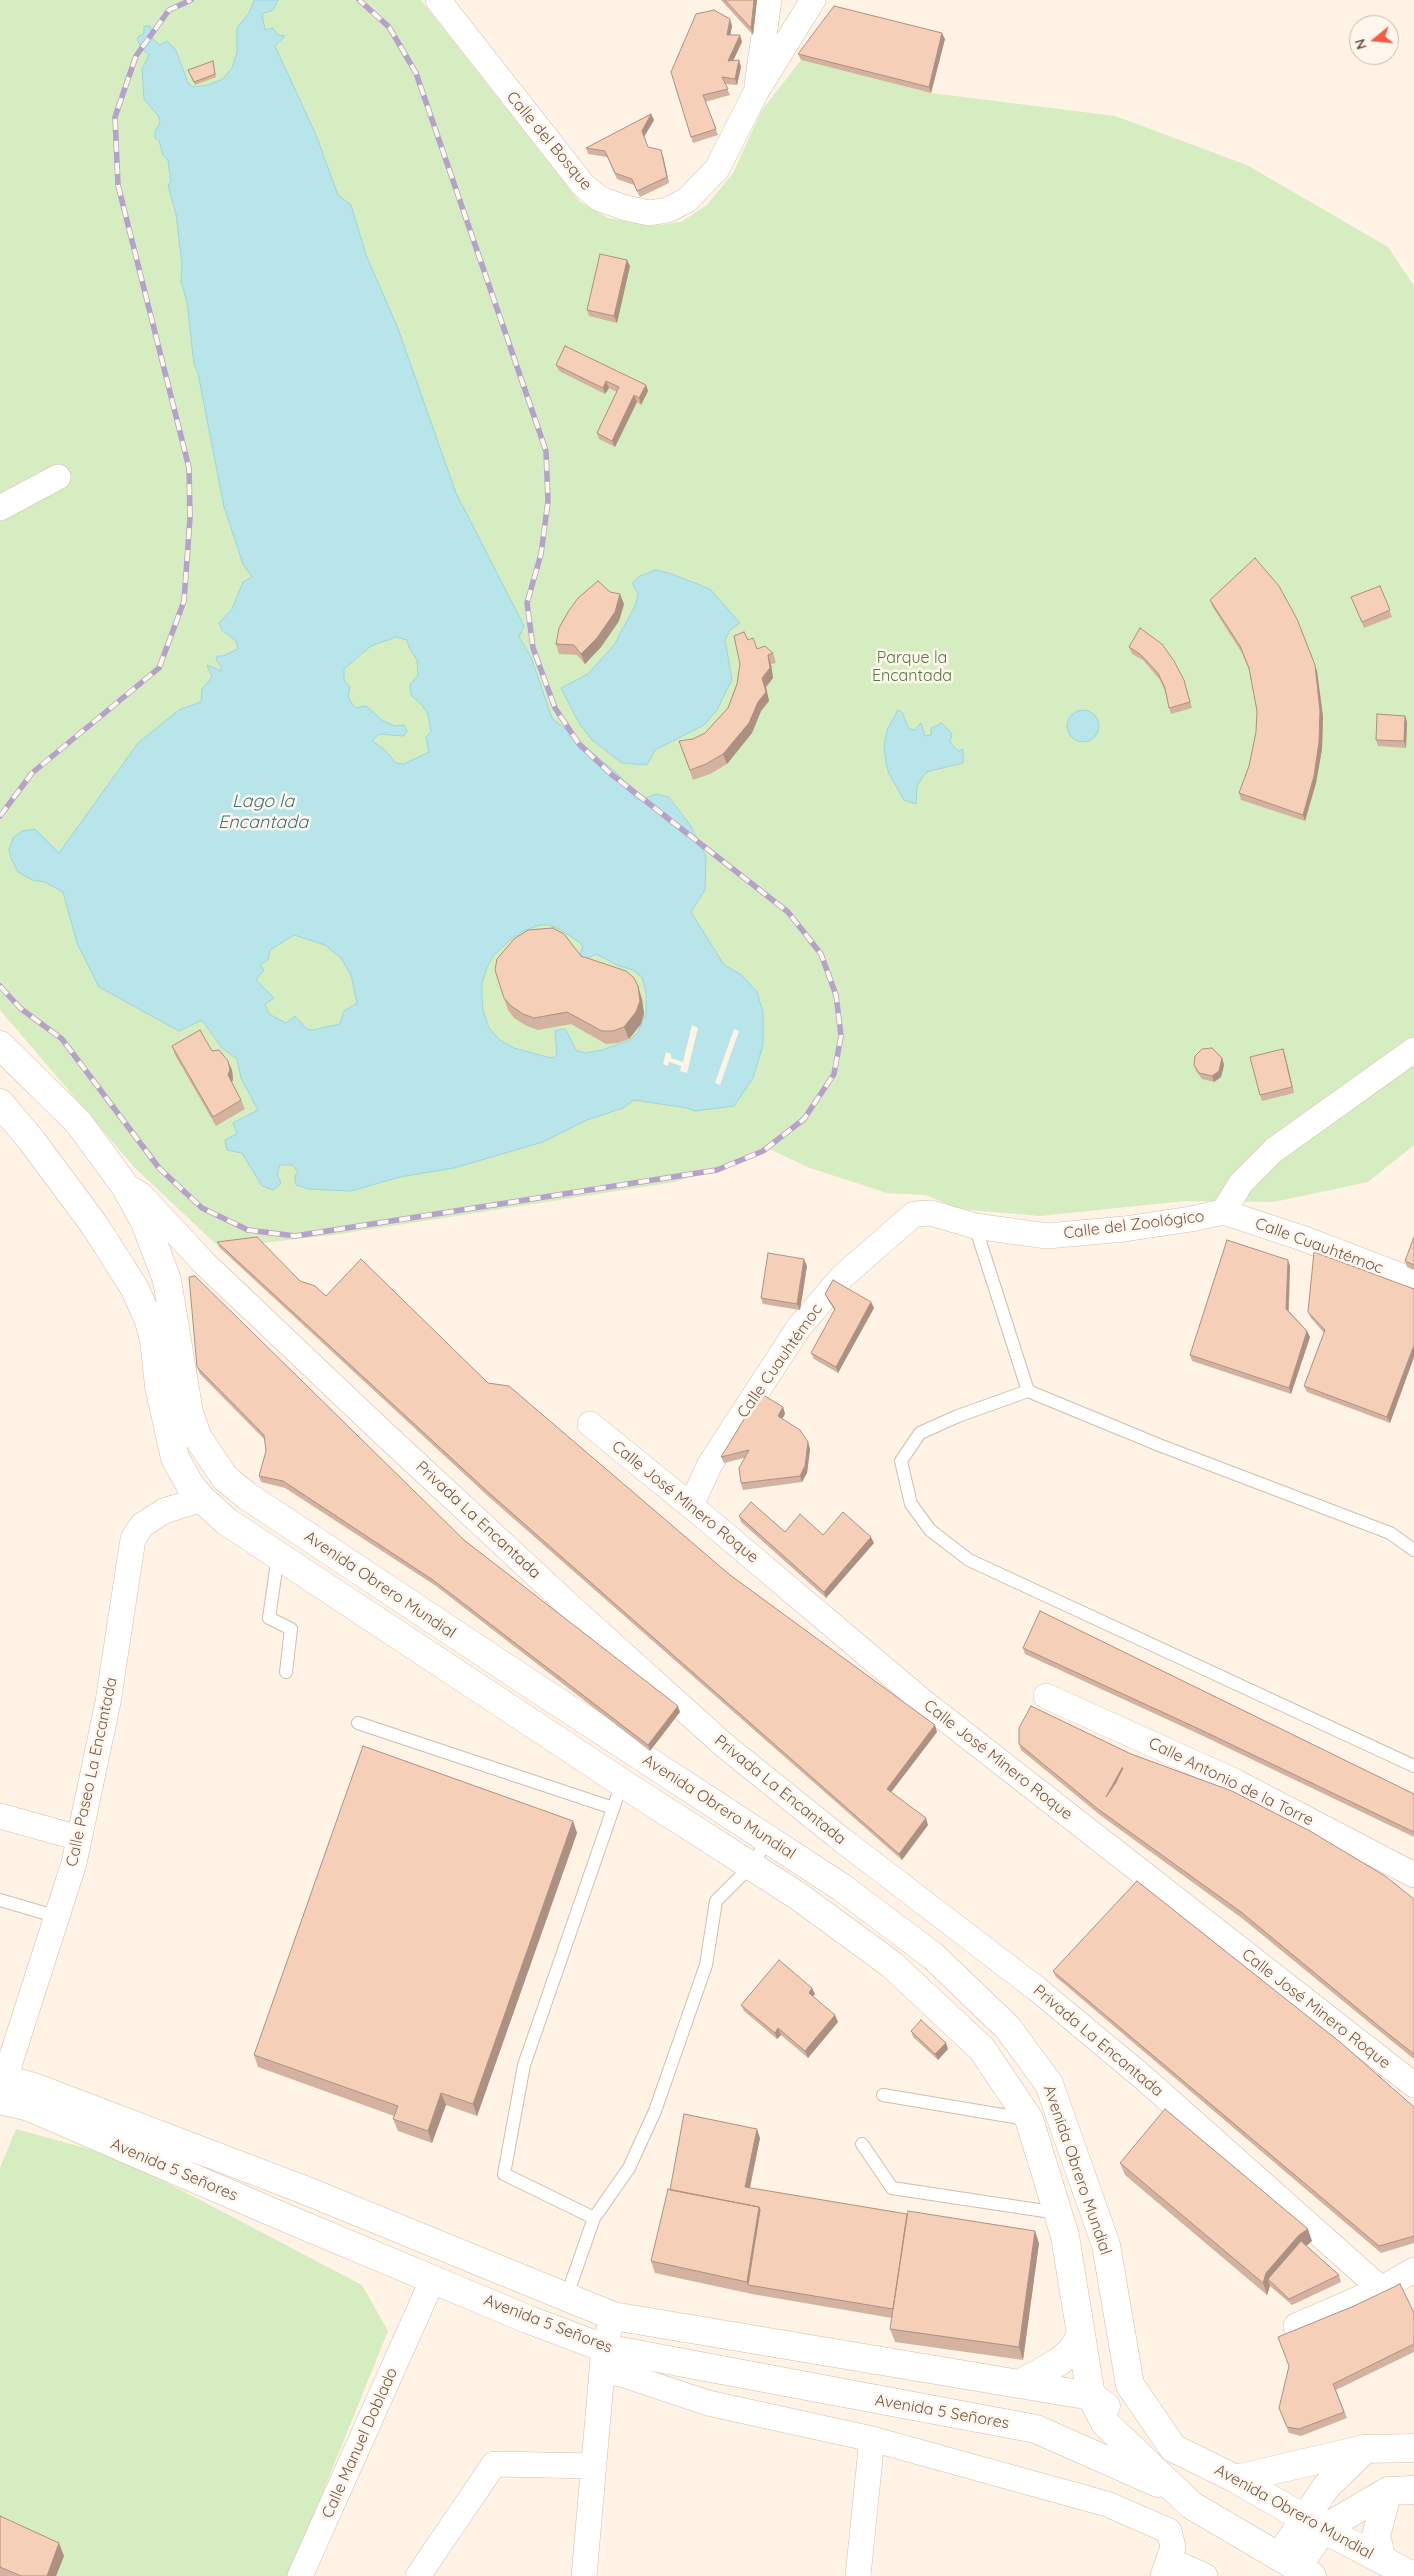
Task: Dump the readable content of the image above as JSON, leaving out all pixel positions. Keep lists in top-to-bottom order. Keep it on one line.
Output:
{"streets":{"main road":["Avenida Obrero Mundial","Avenida 5 Señores"],"street":["Calle del Bosque","Calle del Zoológico","Calle Cuauhtémoc","Calle José Minero Roque","Privada La Encantada","Calle Paseo La Encantada","Calle Antonio de la Torre","Calle Manuel Doblado"]},"crossings":[["Calle del Zoológico","Calle Cuauhtémoc"],["Calle Cuauhtémoc","Calle José Minero Roque"],["Privada La Encantada","Avenida Obrero Mundial"],["Avenida Obrero Mundial","Calle Paseo La Encantada"],["Avenida Obrero Mundial","Avenida 5 Señores"],["Calle Paseo La Encantada","Avenida 5 Señores"],["Avenida 5 Señores","Calle Manuel Doblado"]],"water":["Lago la Encantada"],"parks":["Parque la Encantada"],"north":"left"}
